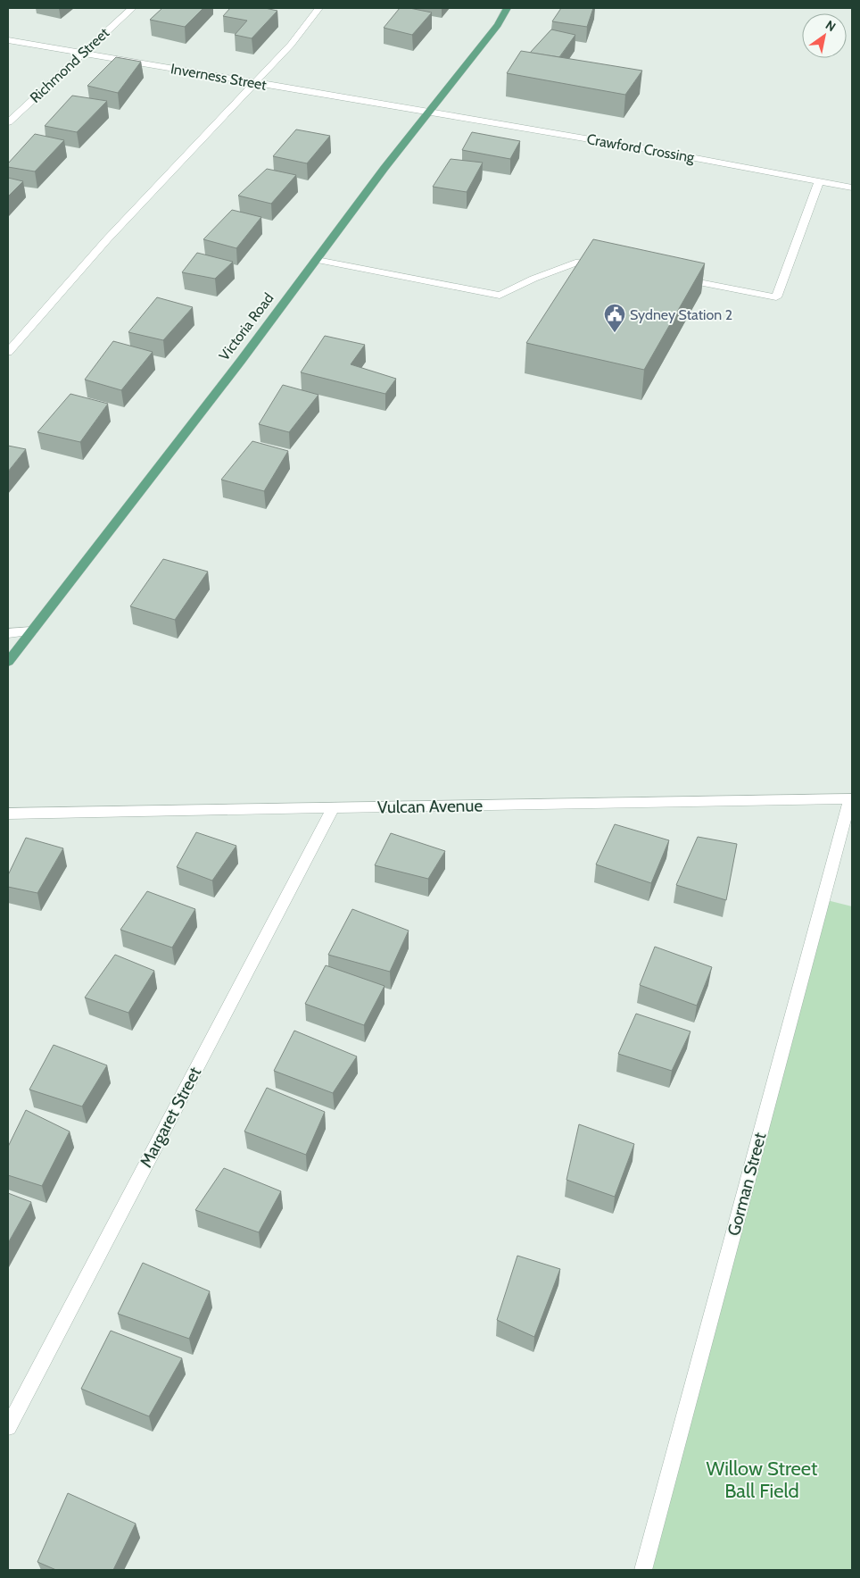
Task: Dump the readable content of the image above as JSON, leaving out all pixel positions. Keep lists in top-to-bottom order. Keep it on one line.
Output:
{"streets":{"main road":["Victoria Road"],"street":["Richmond Street","Inverness Street","Crawford Crossing","Vulcan Avenue","Margaret Street","Gorman Street"]},"crossings":[["Richmond Street","Inverness Street"],["Inverness Street","Crawford Crossing"],["Inverness Street","Victoria Road"],["Crawford Crossing","Victoria Road"],["Vulcan Avenue","Margaret Street"],["Vulcan Avenue","Gorman Street"]],"parks":["Willow Street Ball Field"],"places":{"public building":["Sydney Station 2"]},"north":"top right"}
